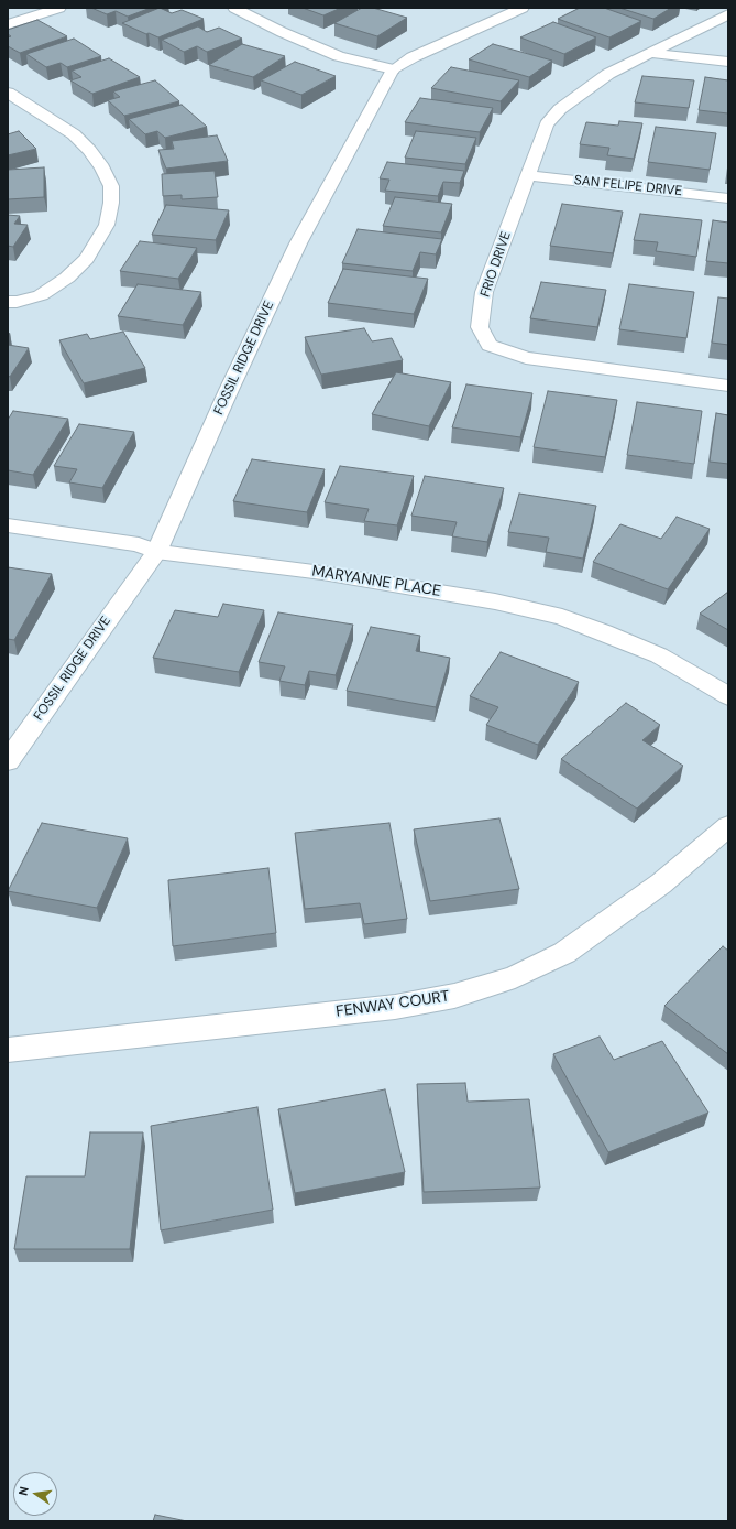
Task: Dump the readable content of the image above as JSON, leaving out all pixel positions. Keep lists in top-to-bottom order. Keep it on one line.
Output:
{"streets":{"street":["SAN FELIPE DRIVE","FRIO DRIVE","FOSSIL RIDGE DRIVE","MARYANNE PLACE","FENWAY COURT"]},"crossings":[["SAN FELIPE DRIVE","FRIO DRIVE"],["FOSSIL RIDGE DRIVE","MARYANNE PLACE"]],"north":"left"}
